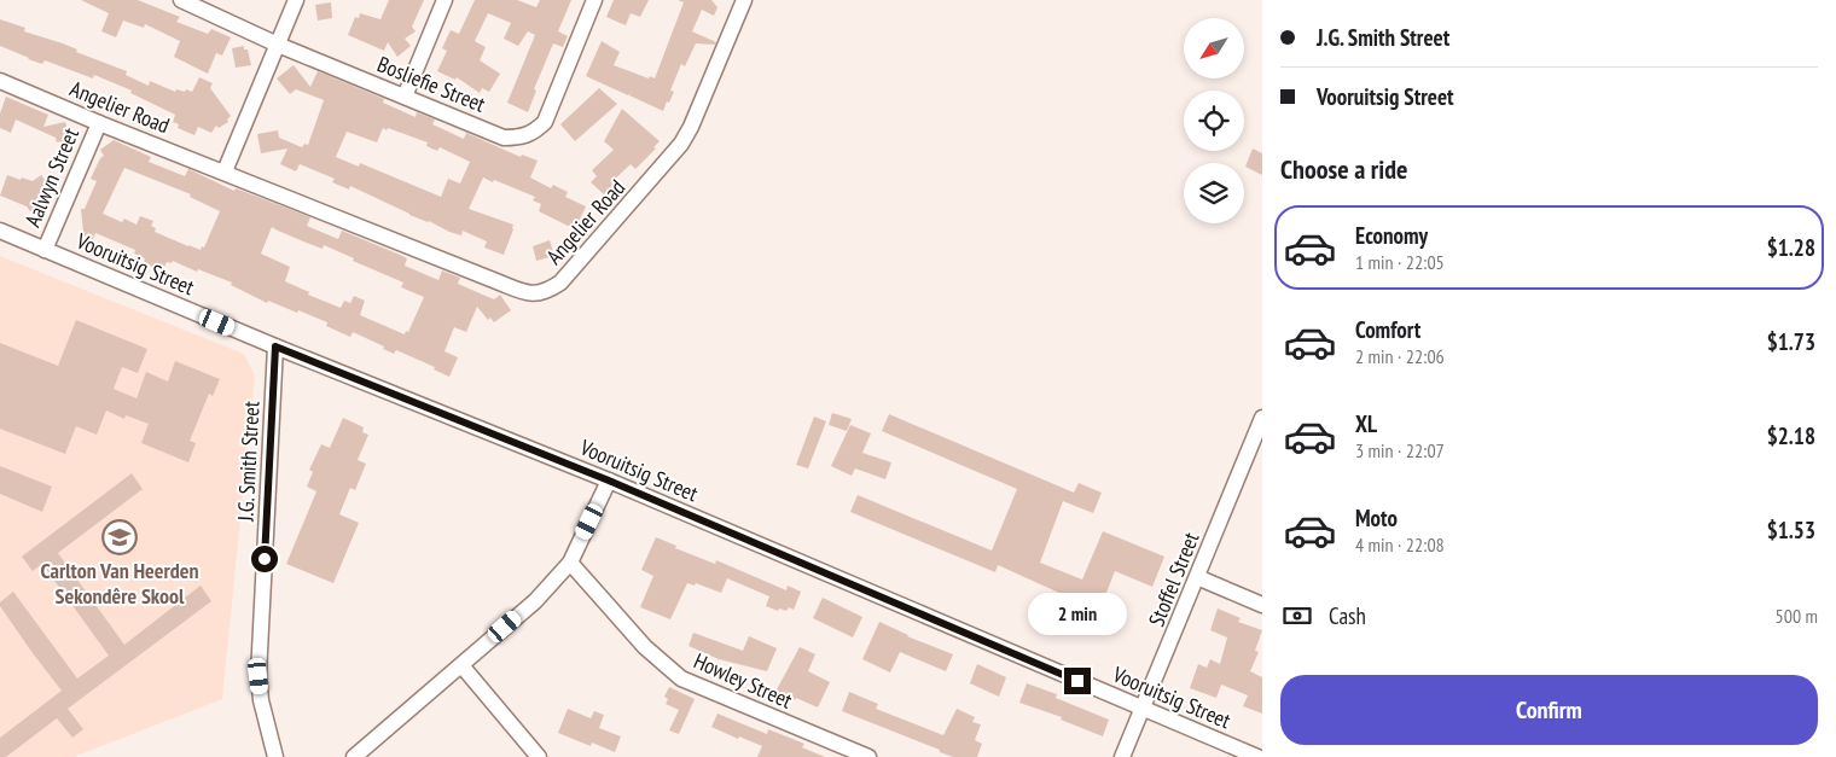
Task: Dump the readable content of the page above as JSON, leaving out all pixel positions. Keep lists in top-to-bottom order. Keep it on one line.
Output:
{"streets":{"street":["Bosliefie Street","Angelier Road","Aalwyn Street","Vooruitsig Street","J.G. Smith Street","Stoffel Street","Howley Street"]},"crossings":[["Angelier Road","Aalwyn Street"],["Aalwyn Street","Vooruitsig Street"],["Vooruitsig Street","J.G. Smith Street"],["Vooruitsig Street","Stoffel Street"]],"places":{"school or university":["Carlton Van Heerden Sekondêre Skool"]},"north":"bottom left","page":{"banner":["J.G. Smith Street","Vooruitsig Street"],"heading":"Choose a ride","list":[{"name":"Economy","note":"1 min · 22:05","value":"$1.28"},{"name":"Comfort","note":"2 min · 22:06","value":"$1.73"},{"name":"XL","note":"3 min · 22:07","value":"$2.18"},{"name":"Moto","note":"4 min · 22:08","value":"$1.53"}],"pay":["Cash","500 m"],"bubble":"2 min","buttons":"Confirm"}}
